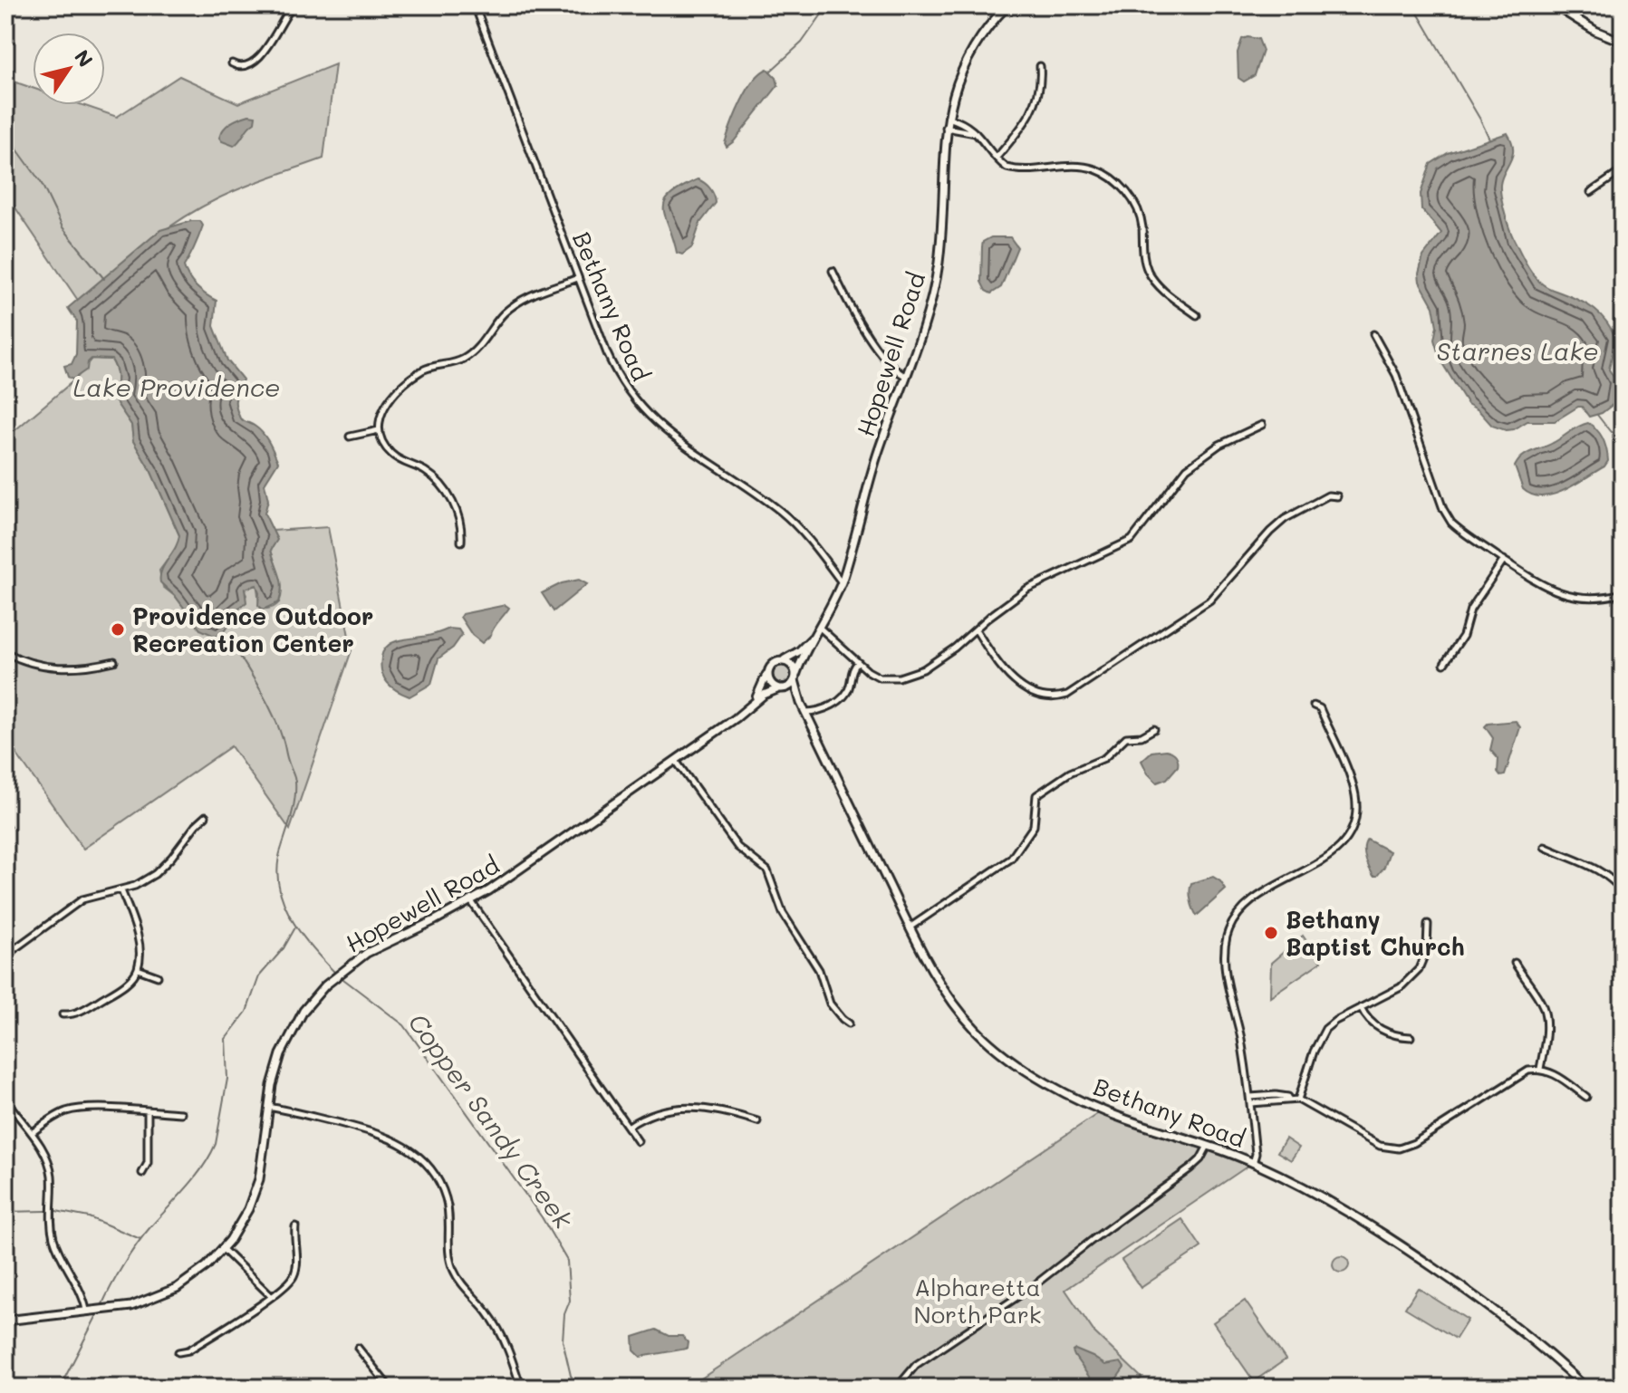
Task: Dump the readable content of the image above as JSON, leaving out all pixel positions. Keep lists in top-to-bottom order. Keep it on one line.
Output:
{"streets":{"street":["Bethany Road","Hopewell Road"]},"crossings":[["Bethany Road","Hopewell Road"]],"water":["Starnes Lake","Lake Providence","Copper Sandy Creek"],"parks":["Alpharetta North Park"],"places":["Providence Outdoor Recreation Center","Bethany Baptist Church"],"north":"top right"}
